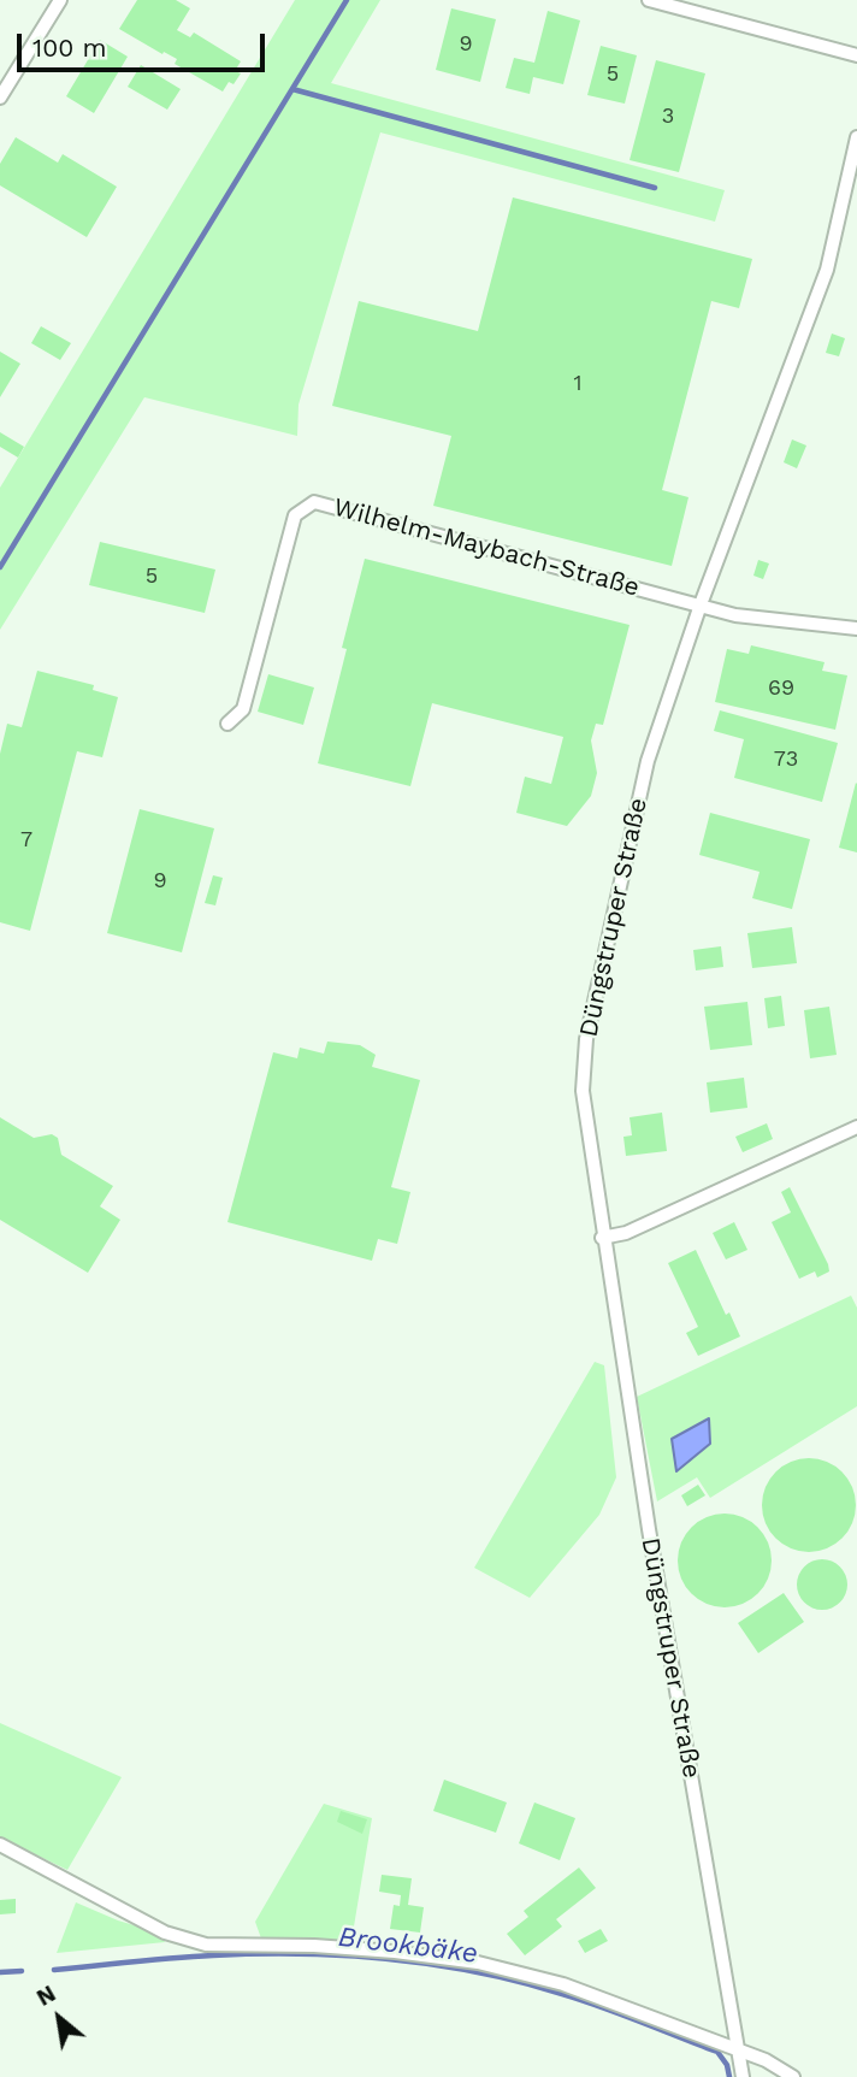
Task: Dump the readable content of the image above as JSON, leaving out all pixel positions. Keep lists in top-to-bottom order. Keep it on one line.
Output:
{"streets":{"street":["Wilhelm-Maybach-Straße","Düngstruper Straße"]},"crossings":[["Wilhelm-Maybach-Straße","Düngstruper Straße"]],"water":["Brookbäke"],"house_numbers":["9","5","3","1","5","69","73","7","9"],"scale_bar":"100 m","north":"top left"}
